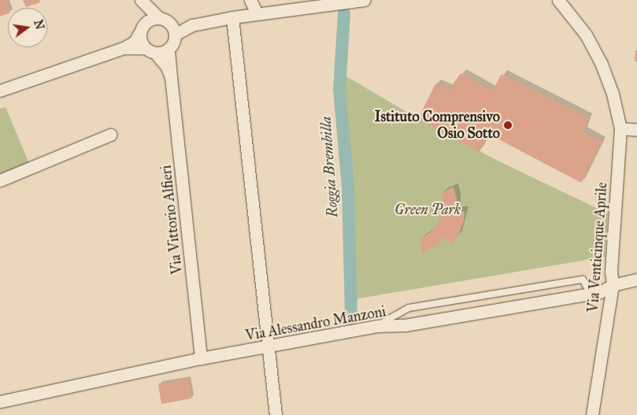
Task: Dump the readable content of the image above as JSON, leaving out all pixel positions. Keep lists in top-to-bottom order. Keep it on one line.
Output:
{"streets":{"street":["Via Vittorio Alfieri","Via Venticinque Aprile","Via Alessandro Manzoni"]},"crossings":[["Via Vittorio Alfieri","Via Alessandro Manzoni"],["Via Venticinque Aprile","Via Alessandro Manzoni"]],"water":["Roggia Brembilla"],"parks":["Green Park"],"places":["Istituto Comprensivo Osio Sotto"],"north":"right"}
